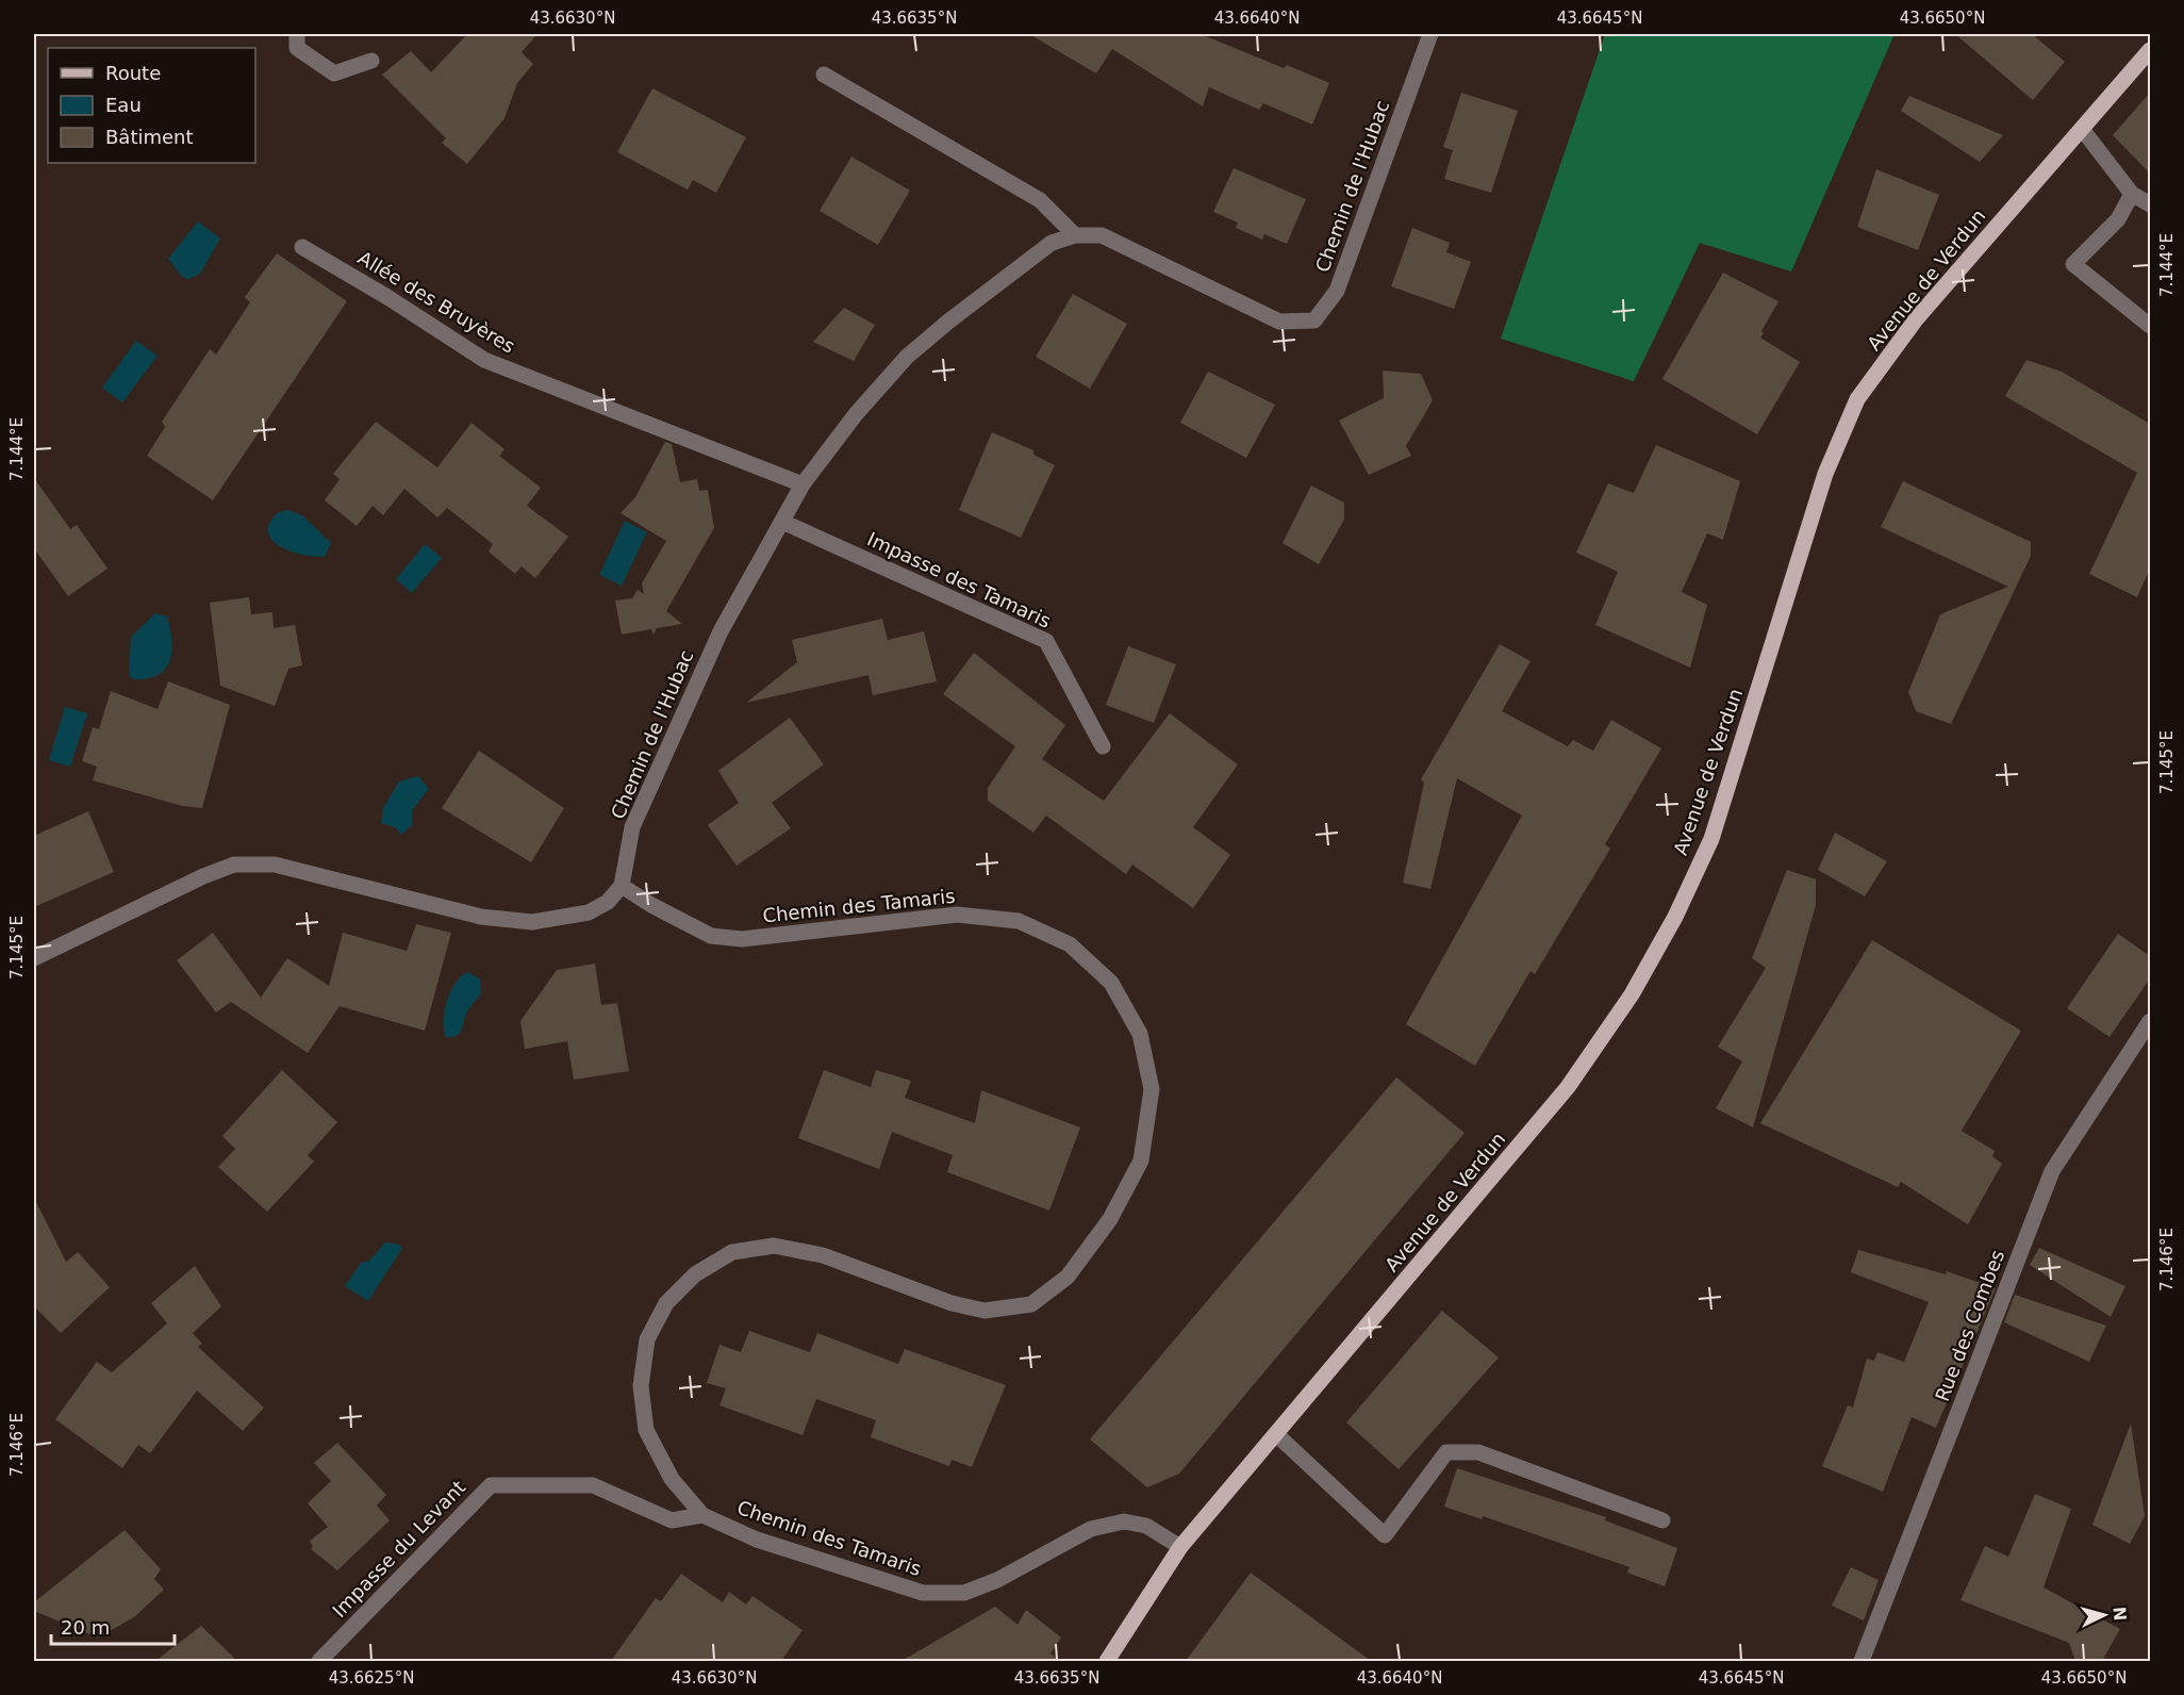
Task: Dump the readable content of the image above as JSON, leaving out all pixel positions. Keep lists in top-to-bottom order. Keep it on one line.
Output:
{"streets":{"main road":["Avenue de Verdun"],"street":["Chemin de l'Hubac","Allée des Bruyères","Impasse des Tamaris","Chemin des Tamaris","Rue des Combes","Impasse du Levant"]},"crossings":[["Chemin de l'Hubac","Allée des Bruyères"],["Chemin de l'Hubac","Impasse des Tamaris"],["Chemin de l'Hubac","Chemin des Tamaris"],["Avenue de Verdun","Chemin des Tamaris"],["Chemin des Tamaris","Impasse du Levant"]],"legend":["Route","Eau","Bâtiment"],"scale_bar":"20 m","north":"right","coordinates":["43.6630°N","43.6635°N","43.6640°N","43.6645°N","43.6650°N","7.144°E","7.145°E","7.146°E","43.6625°N"]}
